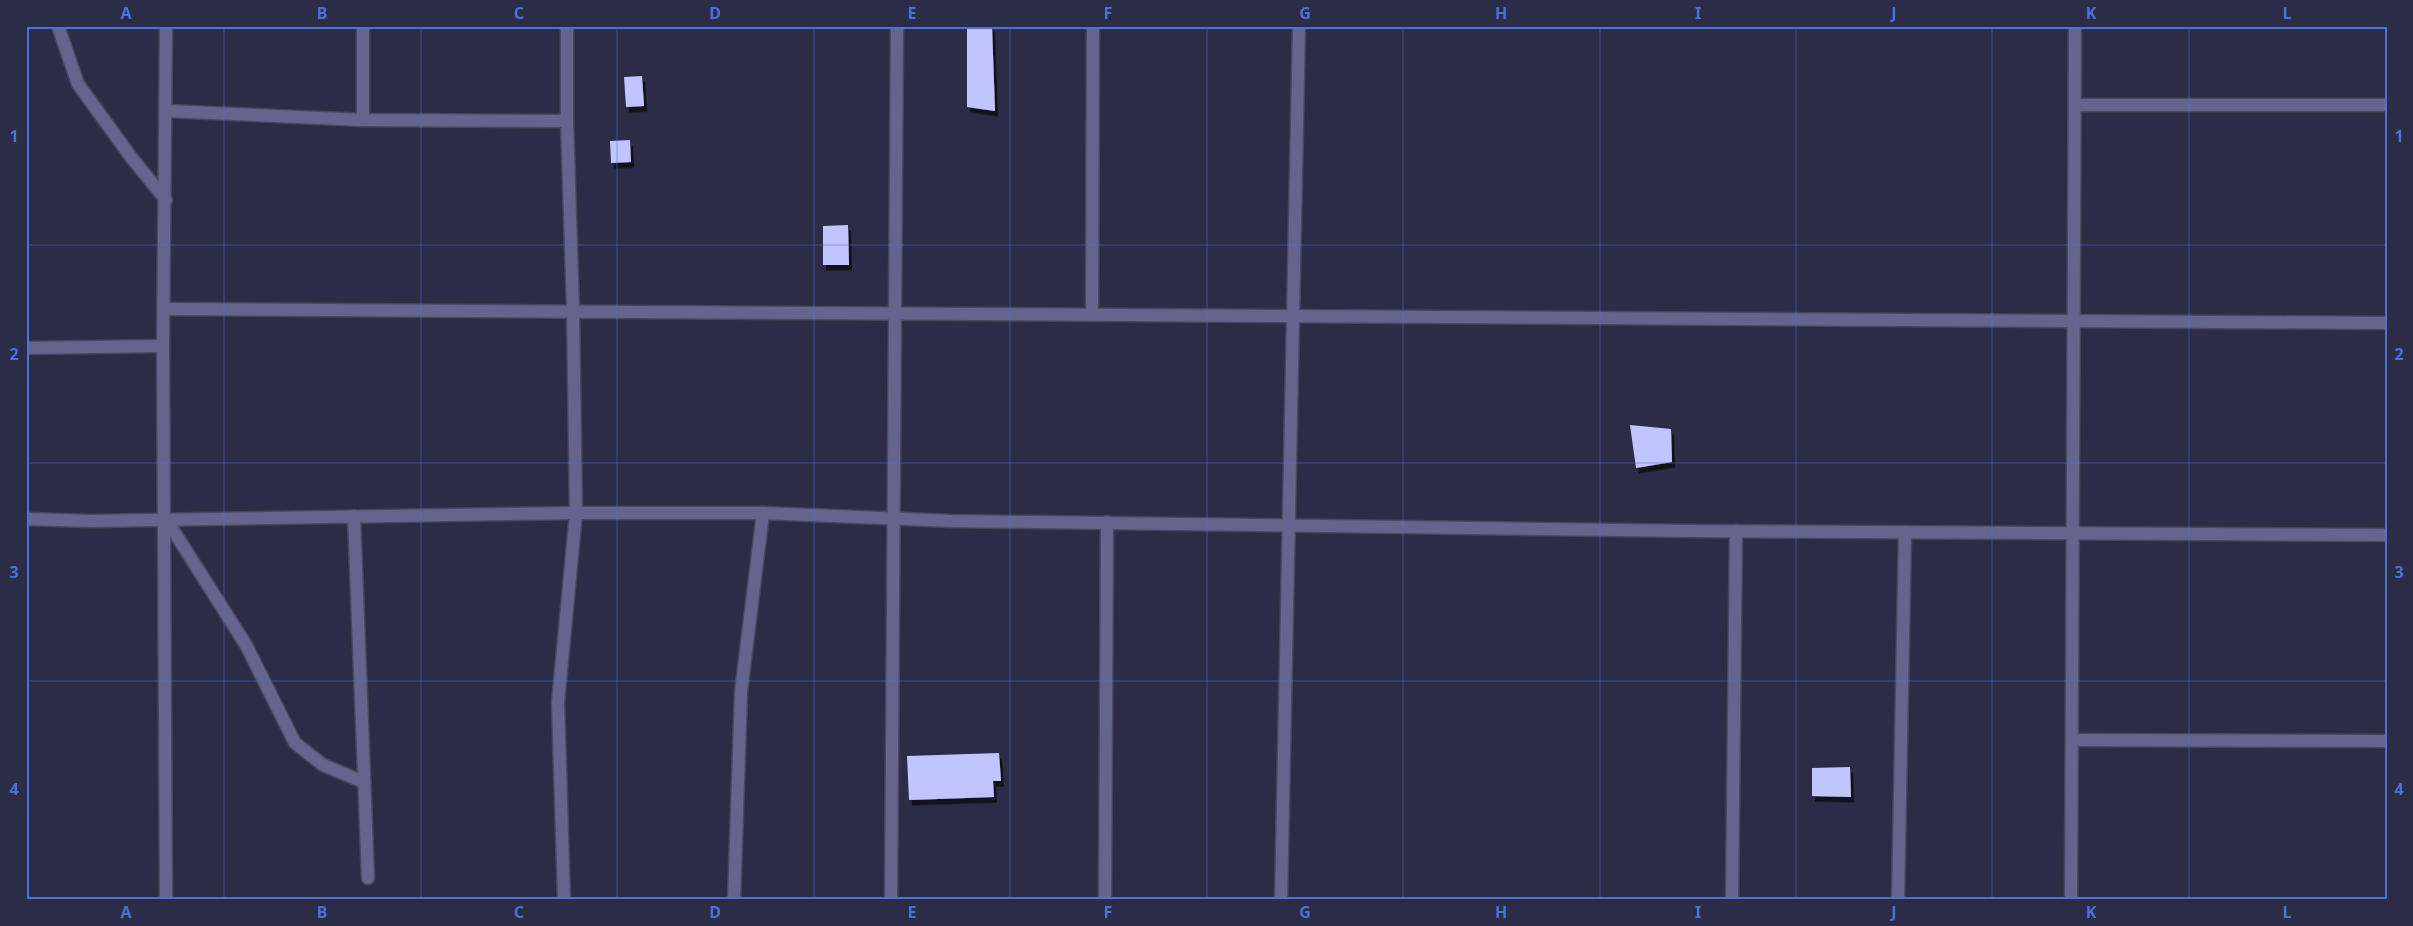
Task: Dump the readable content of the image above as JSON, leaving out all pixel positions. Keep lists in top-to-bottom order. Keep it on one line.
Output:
{"grid":{"columns":["A","B","C","D","E","F","G","H","I","J","K","L"],"rows":["1","2","3","4"]}}
